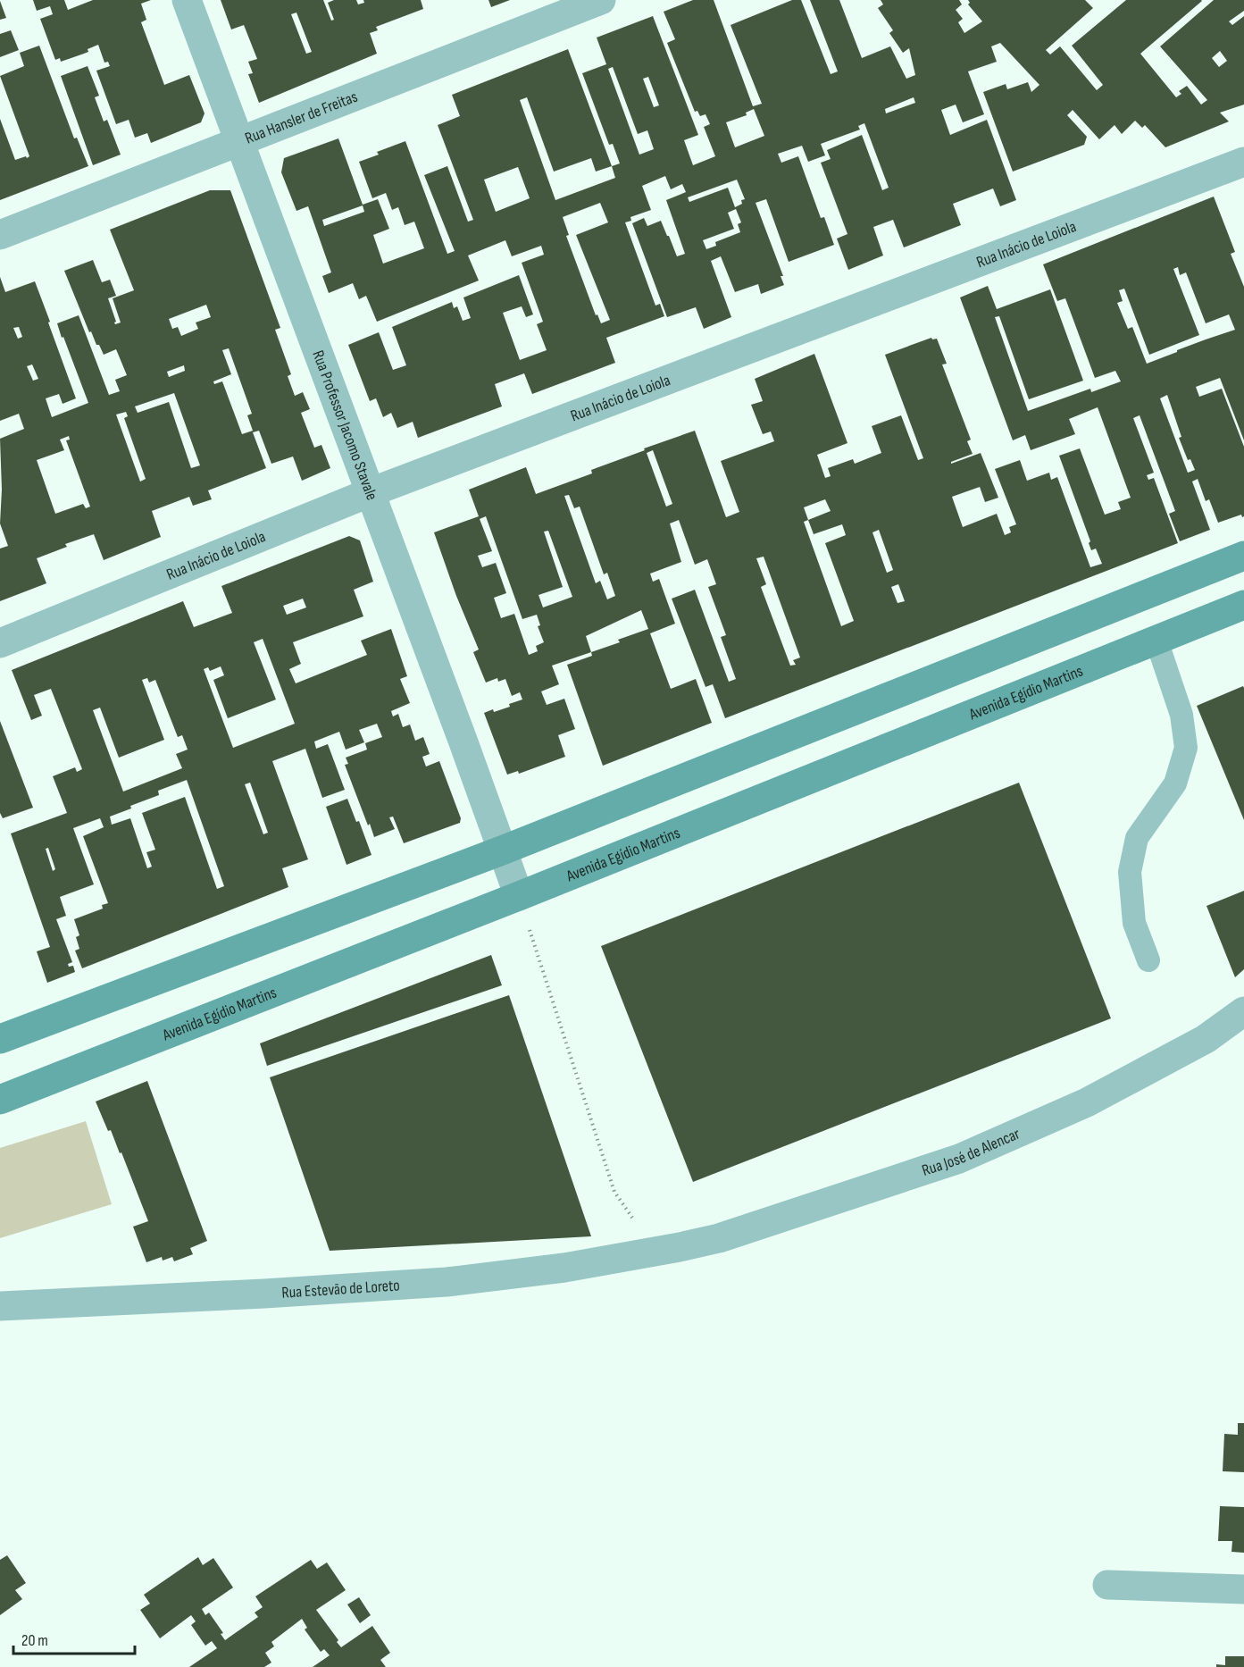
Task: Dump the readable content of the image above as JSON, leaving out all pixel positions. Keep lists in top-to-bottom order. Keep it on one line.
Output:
{"streets":{"main road":["Avenida Egídio Martins"],"street":["Rua Hansler de Freitas","Rua Inácio de Loiola","Rua Professor Jacomo Stavale","Rua José de Alencar","Rua Estevão de Loreto"]},"crossings":[["Rua Hansler de Freitas","Rua Professor Jacomo Stavale"],["Rua Inácio de Loiola","Rua Professor Jacomo Stavale"],["Rua Professor Jacomo Stavale","Avenida Egídio Martins"],["Rua José de Alencar","Rua Estevão de Loreto"]],"scale_bar":"20 m"}
